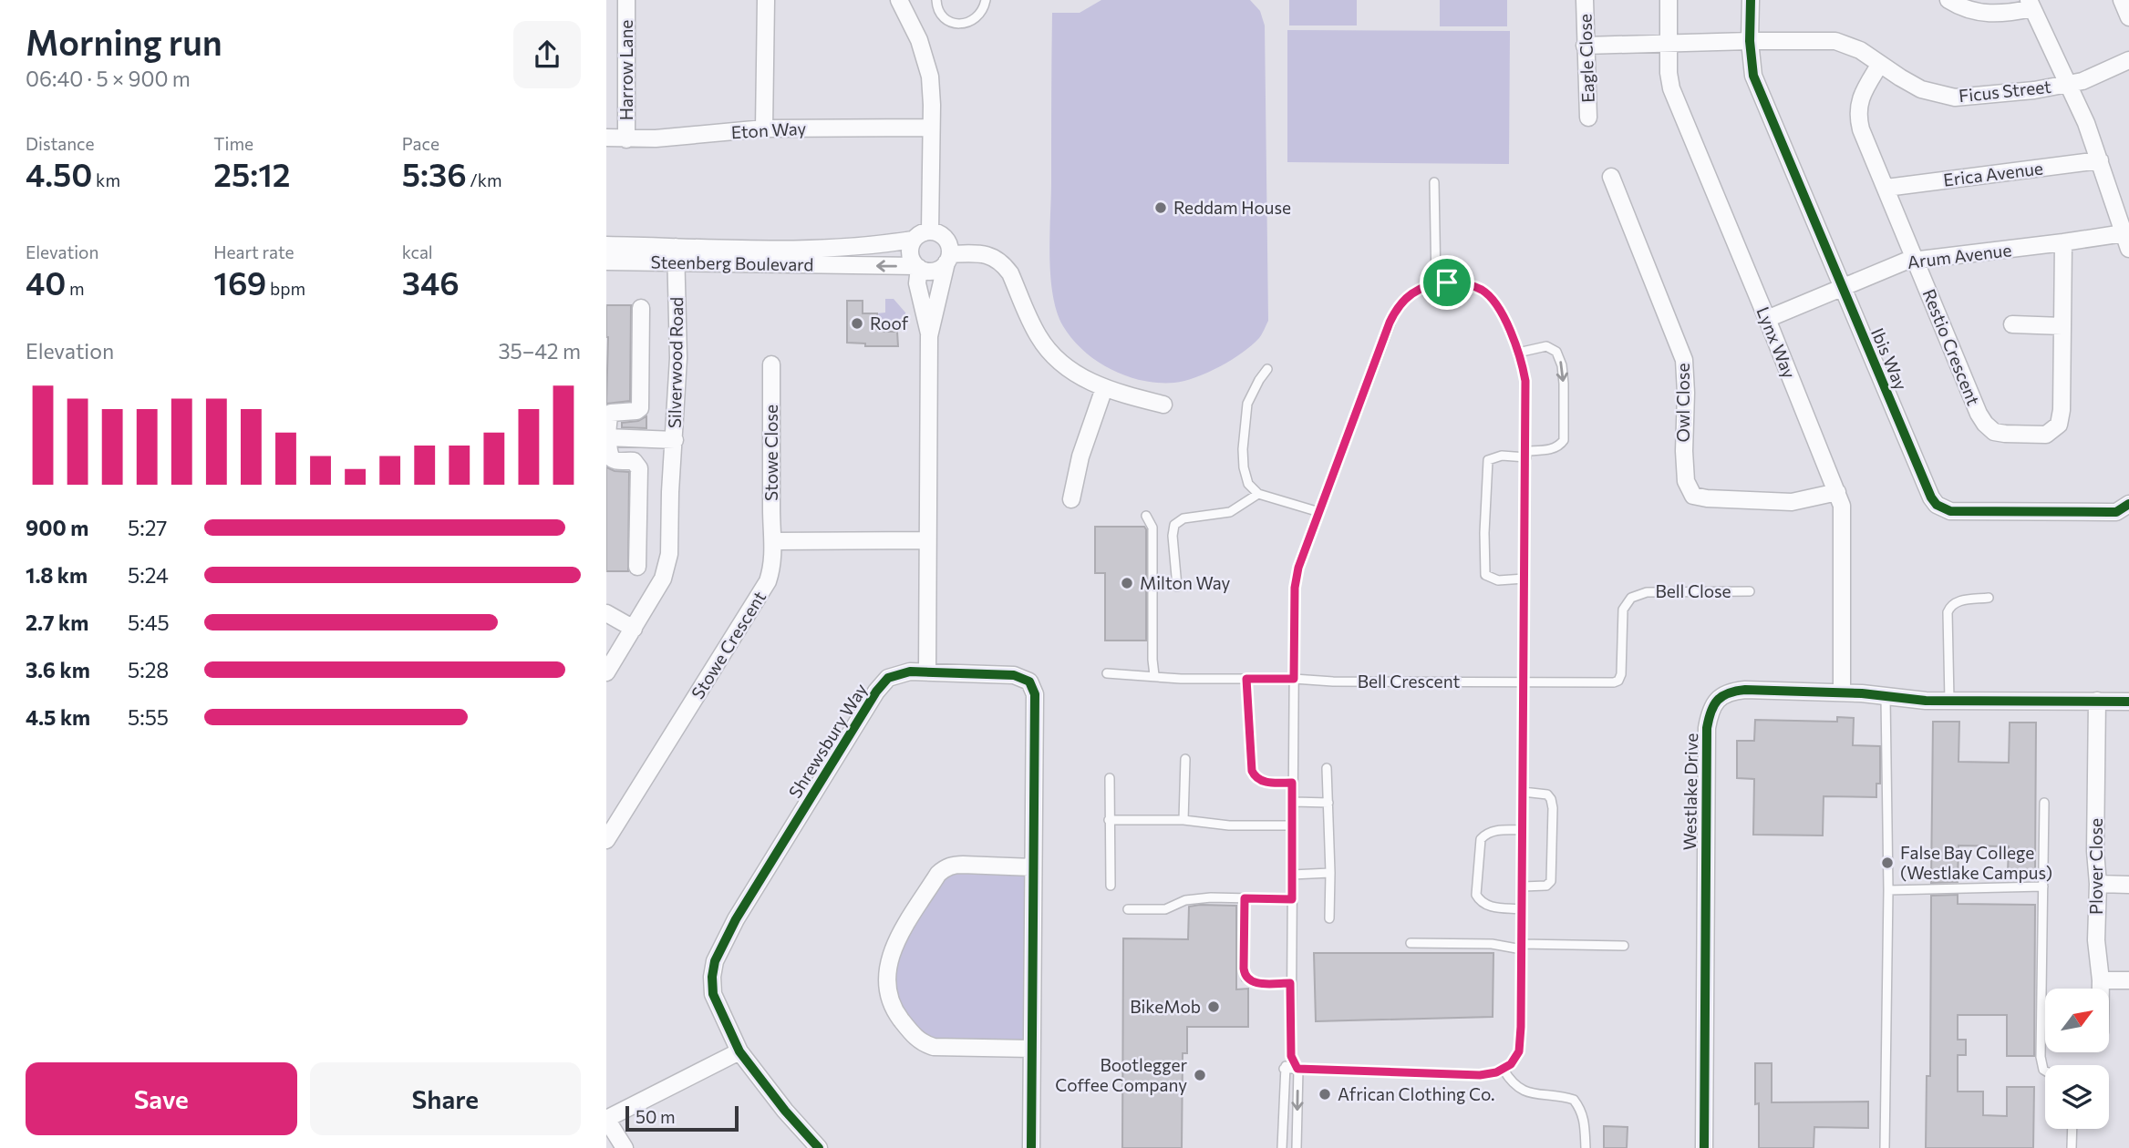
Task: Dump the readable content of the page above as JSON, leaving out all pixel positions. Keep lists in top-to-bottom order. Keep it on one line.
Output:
{"streets":{"street":["Eagle Close","Harrow Lane","Ficus Street","Eton Way","Erica Avenue","Arum Avenue","Steenberg Boulevard","Lynx Way","Restio Crescent","Ibis Way","Silverwood Road","Owl Close","Stowe Close","Stowe Crescent","Shrewsbury Way","Westlake Drive","Plover Close"],"lane":["Bell Close","Bell Crescent"]},"crossings":[["Eagle Close","Ficus Street"],["Harrow Lane","Eton Way"],["Ficus Street","Lynx Way"],["Ficus Street","Restio Crescent"],["Ficus Street","Ibis Way"],["Erica Avenue","Restio Crescent"],["Arum Avenue","Lynx Way"],["Arum Avenue","Restio Crescent"],["Arum Avenue","Ibis Way"],["Steenberg Boulevard","Silverwood Road"],["Lynx Way","Owl Close"],["Lynx Way","Westlake Drive"],["Stowe Close","Stowe Crescent"],["Bell Close","Bell Crescent"],["Westlake Drive","Plover Close"]],"places":["Reddam House","Roof","Milton Way","False Bay College (Westlake Campus)","BikeMob","Bootlegger Coffee Company","African Clothing Co."],"scale_bar":"50 m","north":"top right","page":{"heading":["Morning run","06:40 · 5 × 900 m"],"stats":[["Distance","4.50 km"],["Time","25:12"],["Pace","5:36 /km"],["Elevation","40 m"],["Heart rate","169 bpm"],["kcal","346"]],"chart":["Elevation","35–42 m"],"list":[{"name":"900 m","note":"5:27"},{"name":"1.8 km","note":"5:24"},{"name":"2.7 km","note":"5:45"},{"name":"3.6 km","note":"5:28"},{"name":"4.5 km","note":"5:55"}],"buttons":["Save","Share"],"scale":"50 m"}}
